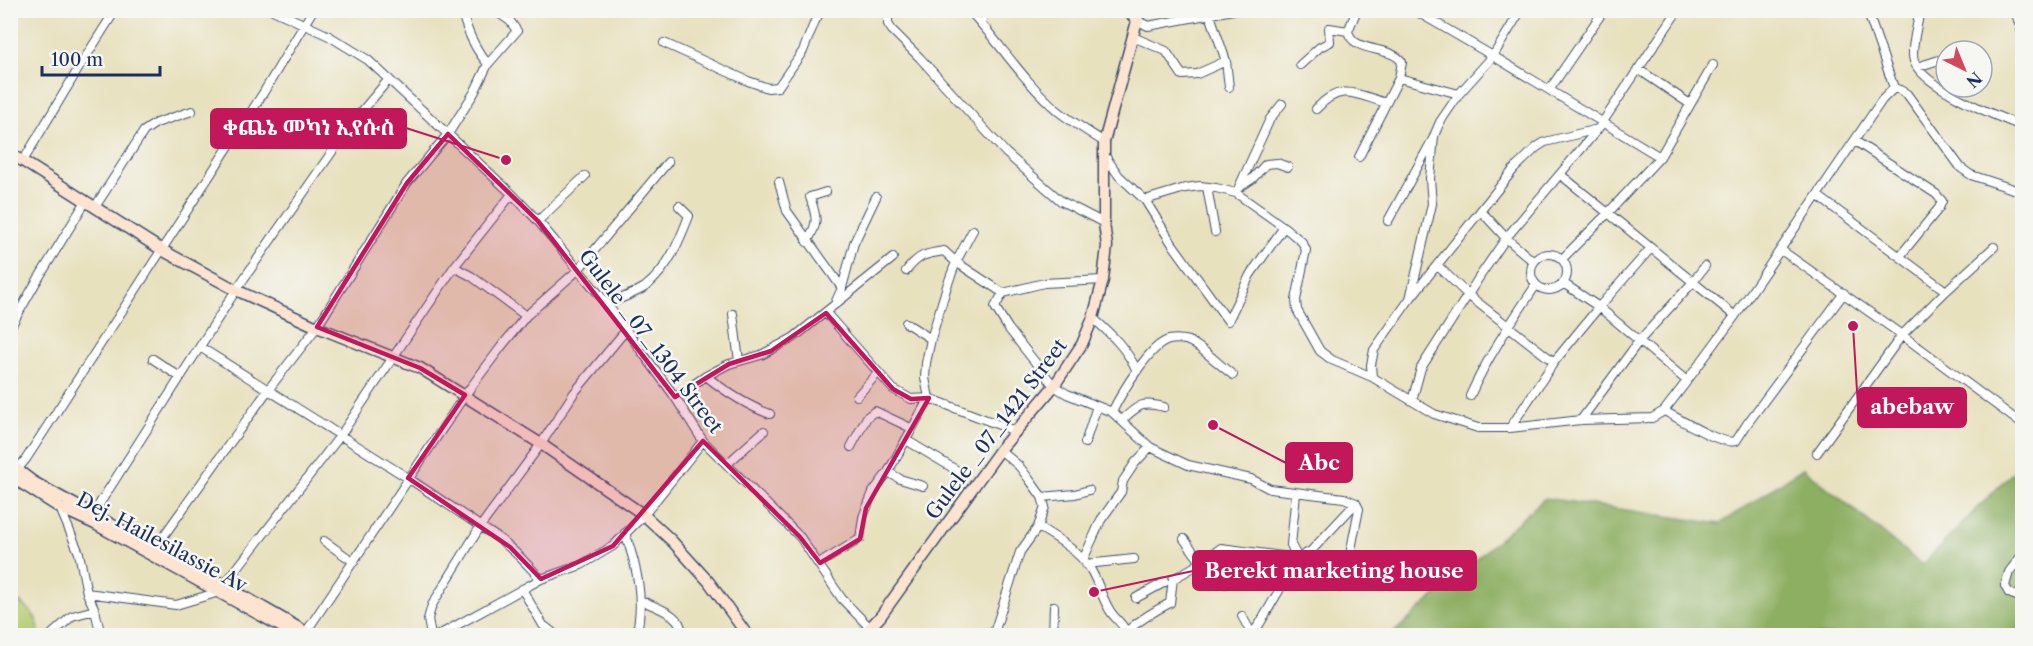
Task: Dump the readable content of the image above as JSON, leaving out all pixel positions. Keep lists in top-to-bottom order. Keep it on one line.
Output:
{"streets":{"main road":["Gulele _07_1421 Street","Dej. Hailesilassie Av"],"street":["Gulele _07_1304 Street"]},"crossings":[["Gulele _07_1304 Street","Gulele _07_1421 Street"]],"places":["ቀጨኔ መካነ ኢየሱስ","abebaw","Abc","Berekt marketing house"],"scale_bar":"100 m","north":"bottom right"}
